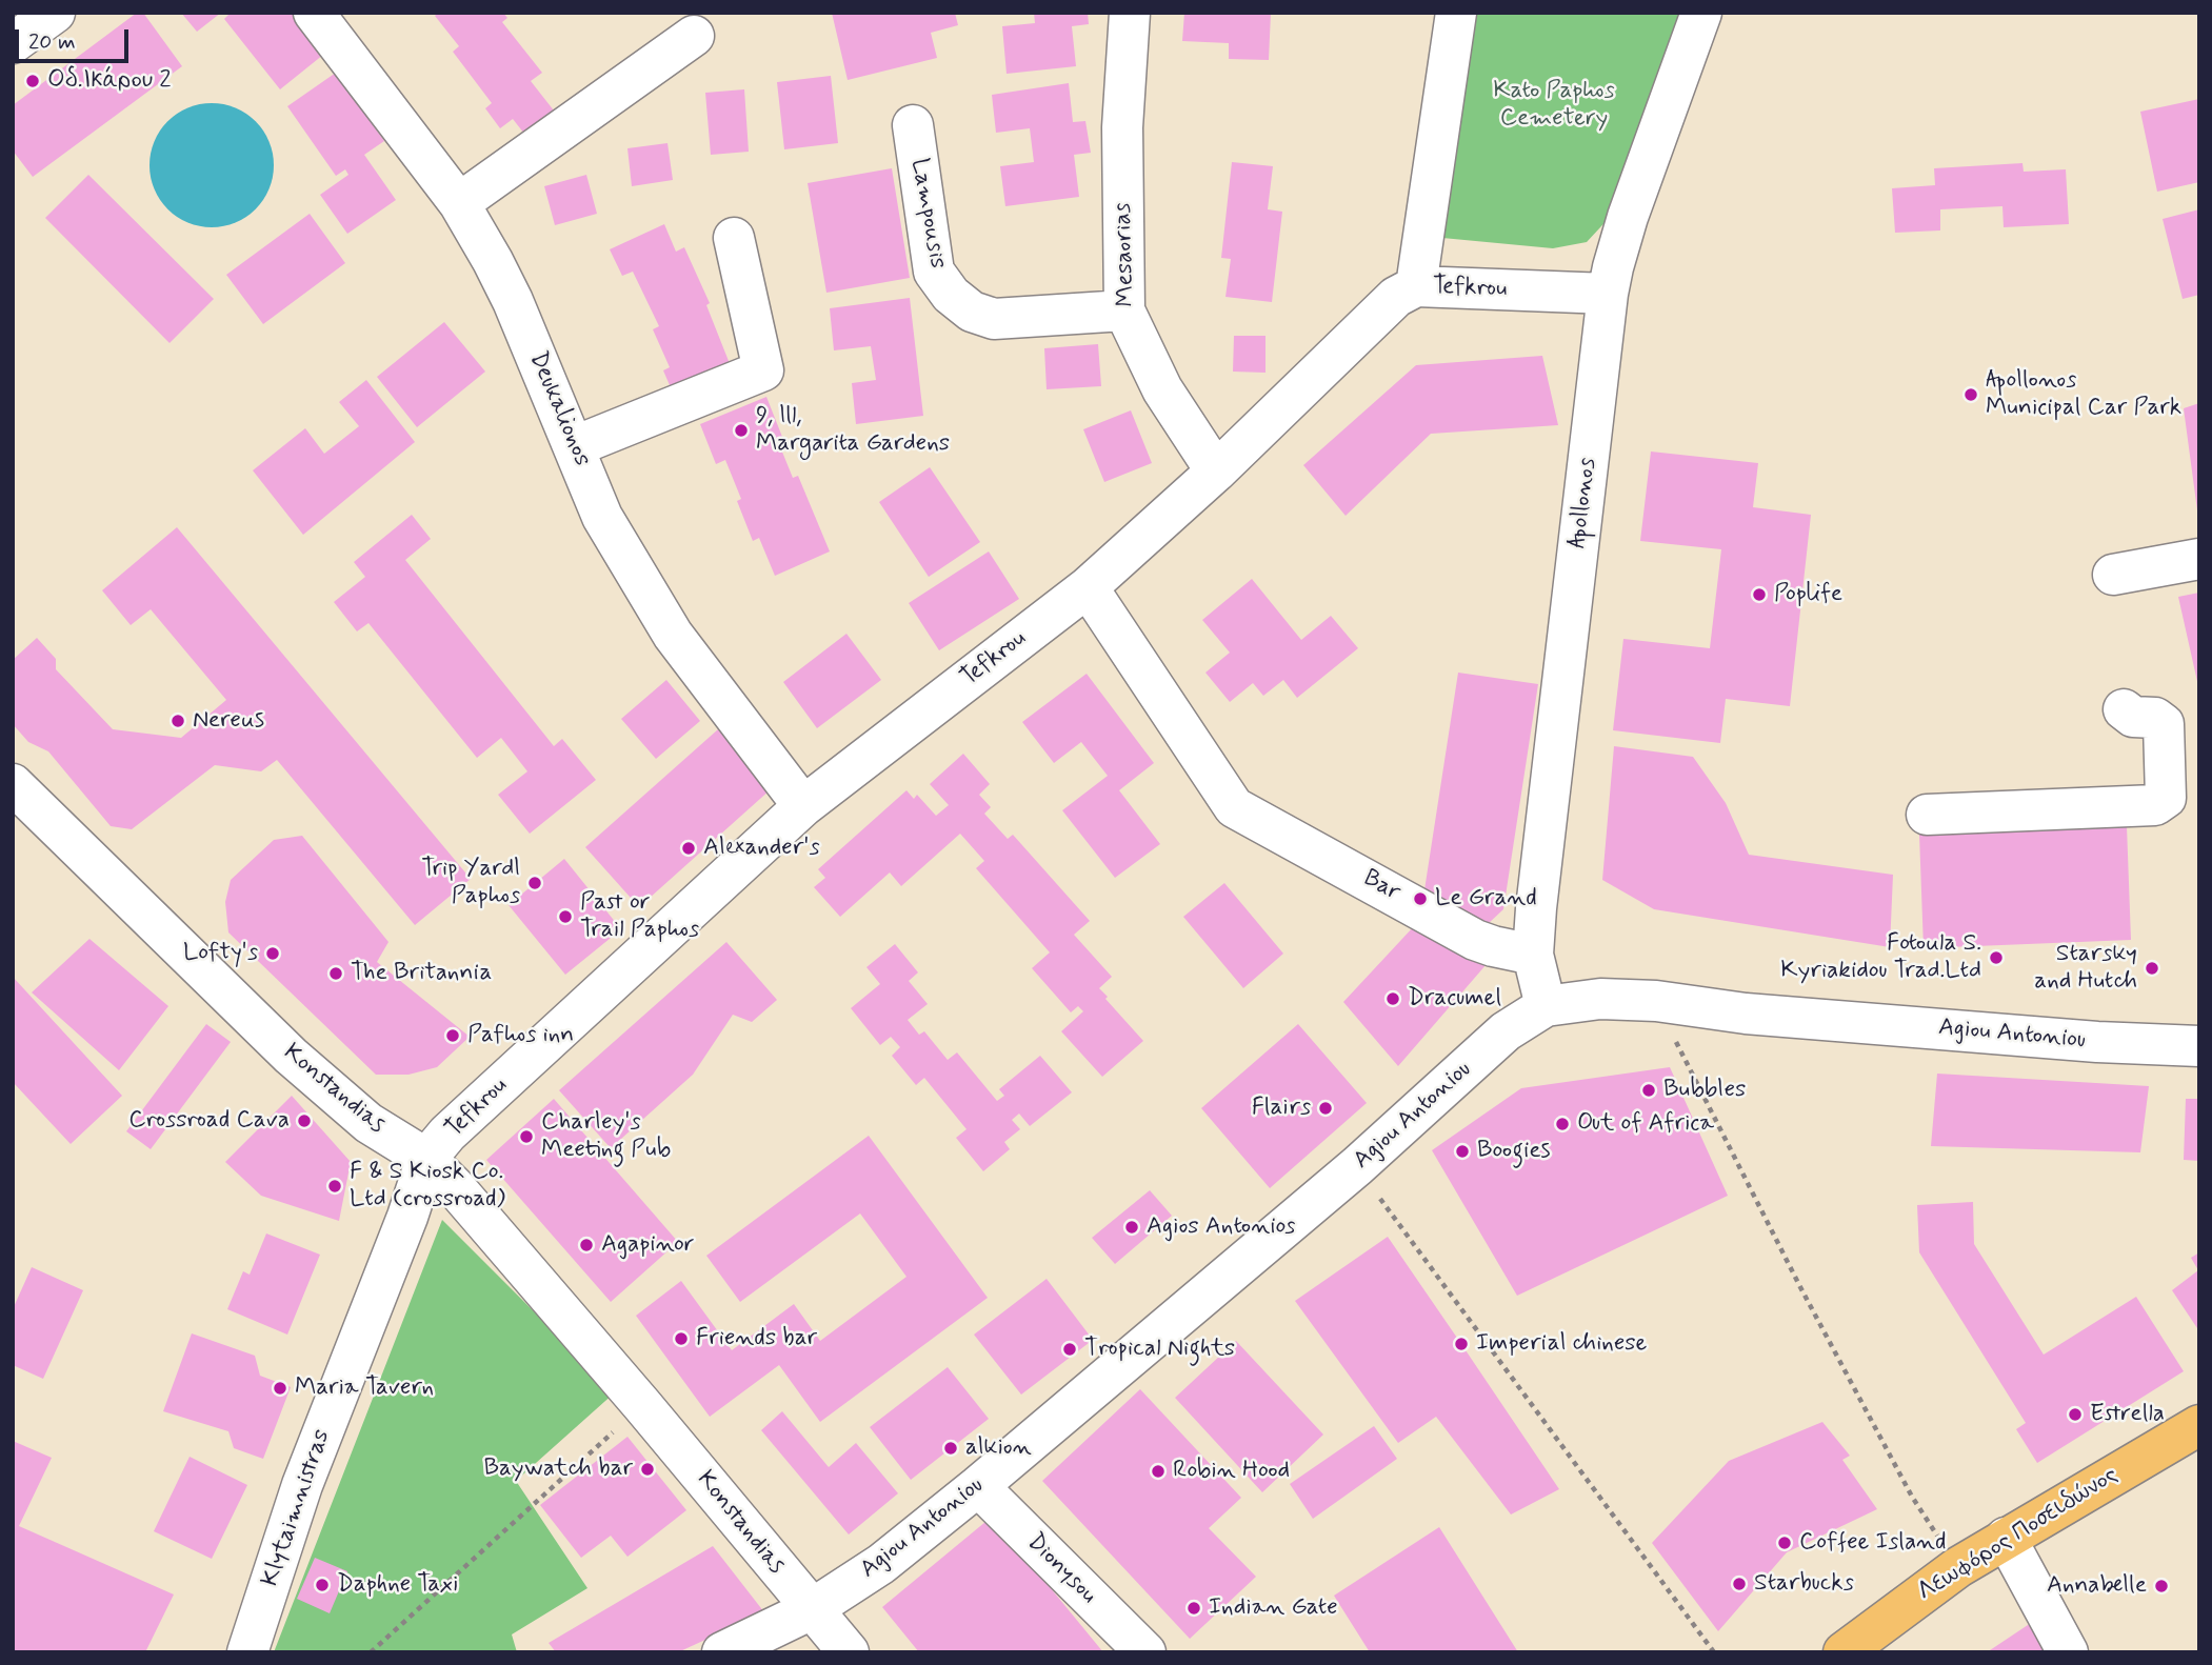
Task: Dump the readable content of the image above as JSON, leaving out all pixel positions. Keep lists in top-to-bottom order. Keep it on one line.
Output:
{"streets":{"main road":["Λεωφόρος Ποσειδώνος"],"street":["Lampousis","Mesaorias","Tefkrou","Deukalionos","Apollonos","Bar","Agiou Antoniou","Konstandias","Klytaimnistras","Dionysou"]},"crossings":[["Lampousis","Mesaorias"],["Mesaorias","Tefkrou"],["Tefkrou","Deukalionos"],["Tefkrou","Apollonos"],["Tefkrou","Bar"],["Tefkrou","Konstandias"],["Tefkrou","Klytaimnistras"],["Apollonos","Bar"],["Apollonos","Agiou Antoniou"],["Agiou Antoniou","Konstandias"],["Agiou Antoniou","Dionysou"],["Konstandias","Klytaimnistras"]],"parks":["Kato Paphos Cemetery"],"places":["Οδ.Ικάρου 2","Apollonos Municipal Car Park","9, lll, Margarita Gardens","Poplife","Nereus","Alexander's","Trip Yardl Paphos","Le Grand","Past or Trail Paphos","Lofty's","Fotoula S. Kyriakidou Trad.Ltd","Starsky and Hutch","The Britannia","Dracumel","Pafhos inn","Bubbles","Flairs","Crossroad Cava","Out of Africa","Charley's Meeting Pub","Boogies","F & S Kiosk Co. Ltd (crossroad)","Agios Antonios","Agapinor","Friends bar","Imperial chinese","Tropical Nights","Maria Tavern","Estrella","alkion","Baywatch bar","Robin Hood","Coffee Island","Starbucks","Daphne Taxi","Annabelle","Indian Gate"],"scale_bar":"20 m"}
